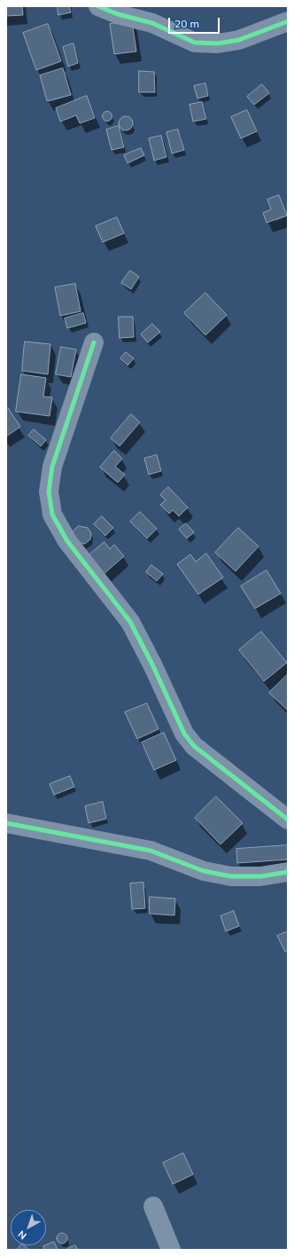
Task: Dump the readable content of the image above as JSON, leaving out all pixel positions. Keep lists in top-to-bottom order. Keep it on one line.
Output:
{"scale_bar":"20 m","north":"bottom left"}
